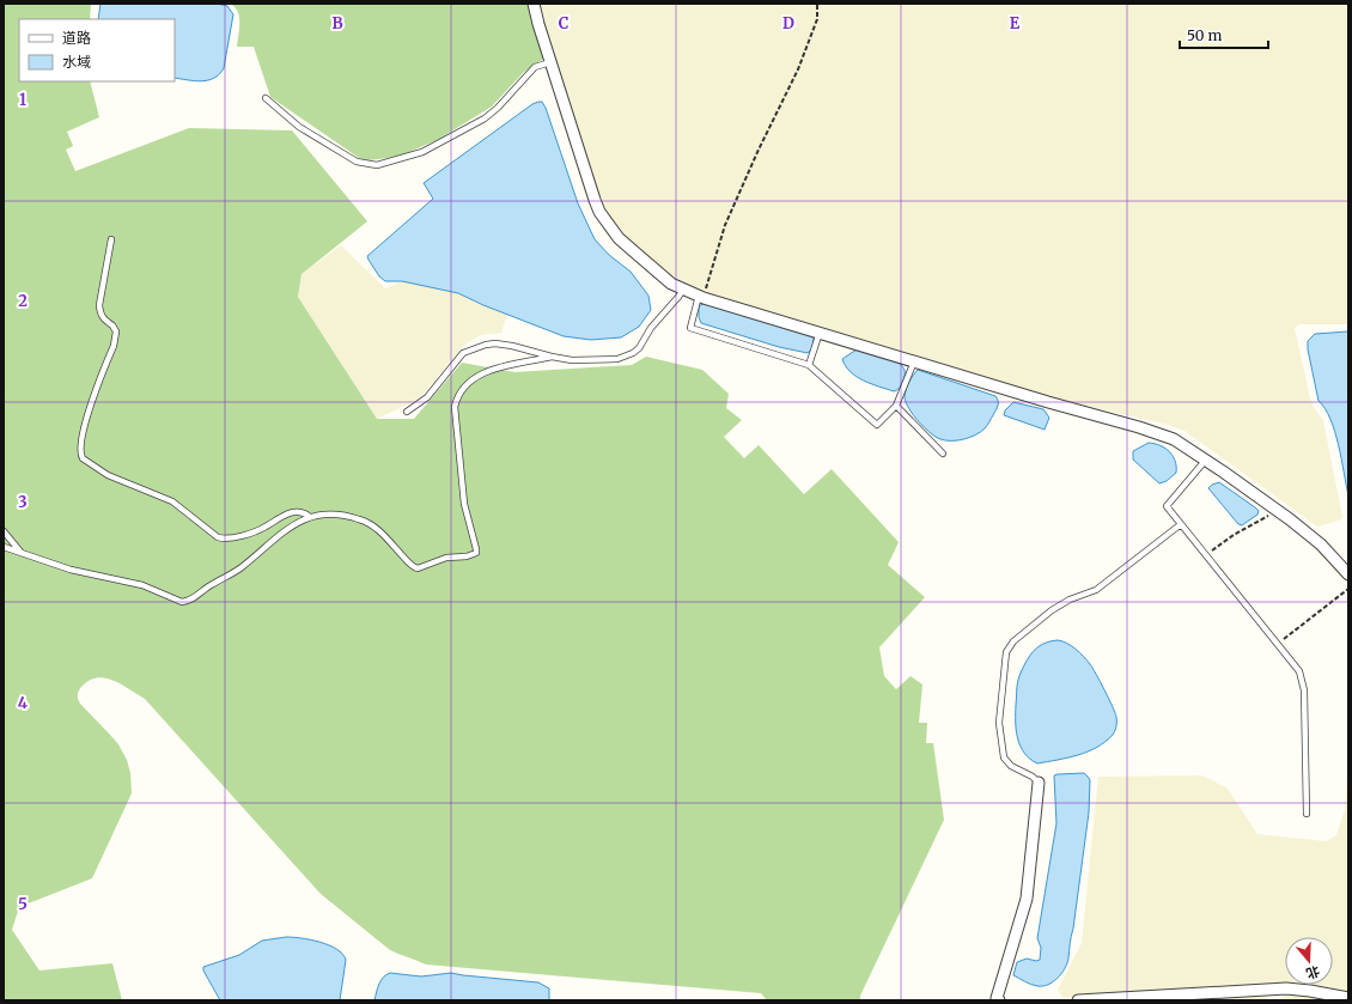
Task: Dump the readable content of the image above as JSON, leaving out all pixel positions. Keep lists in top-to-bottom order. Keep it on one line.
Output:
{"legend":["道路","水域"],"scale_bar":"50 m","north":"bottom","grid":{"columns":["B","C","D","E"],"rows":["1","2","3","4","5"]}}
